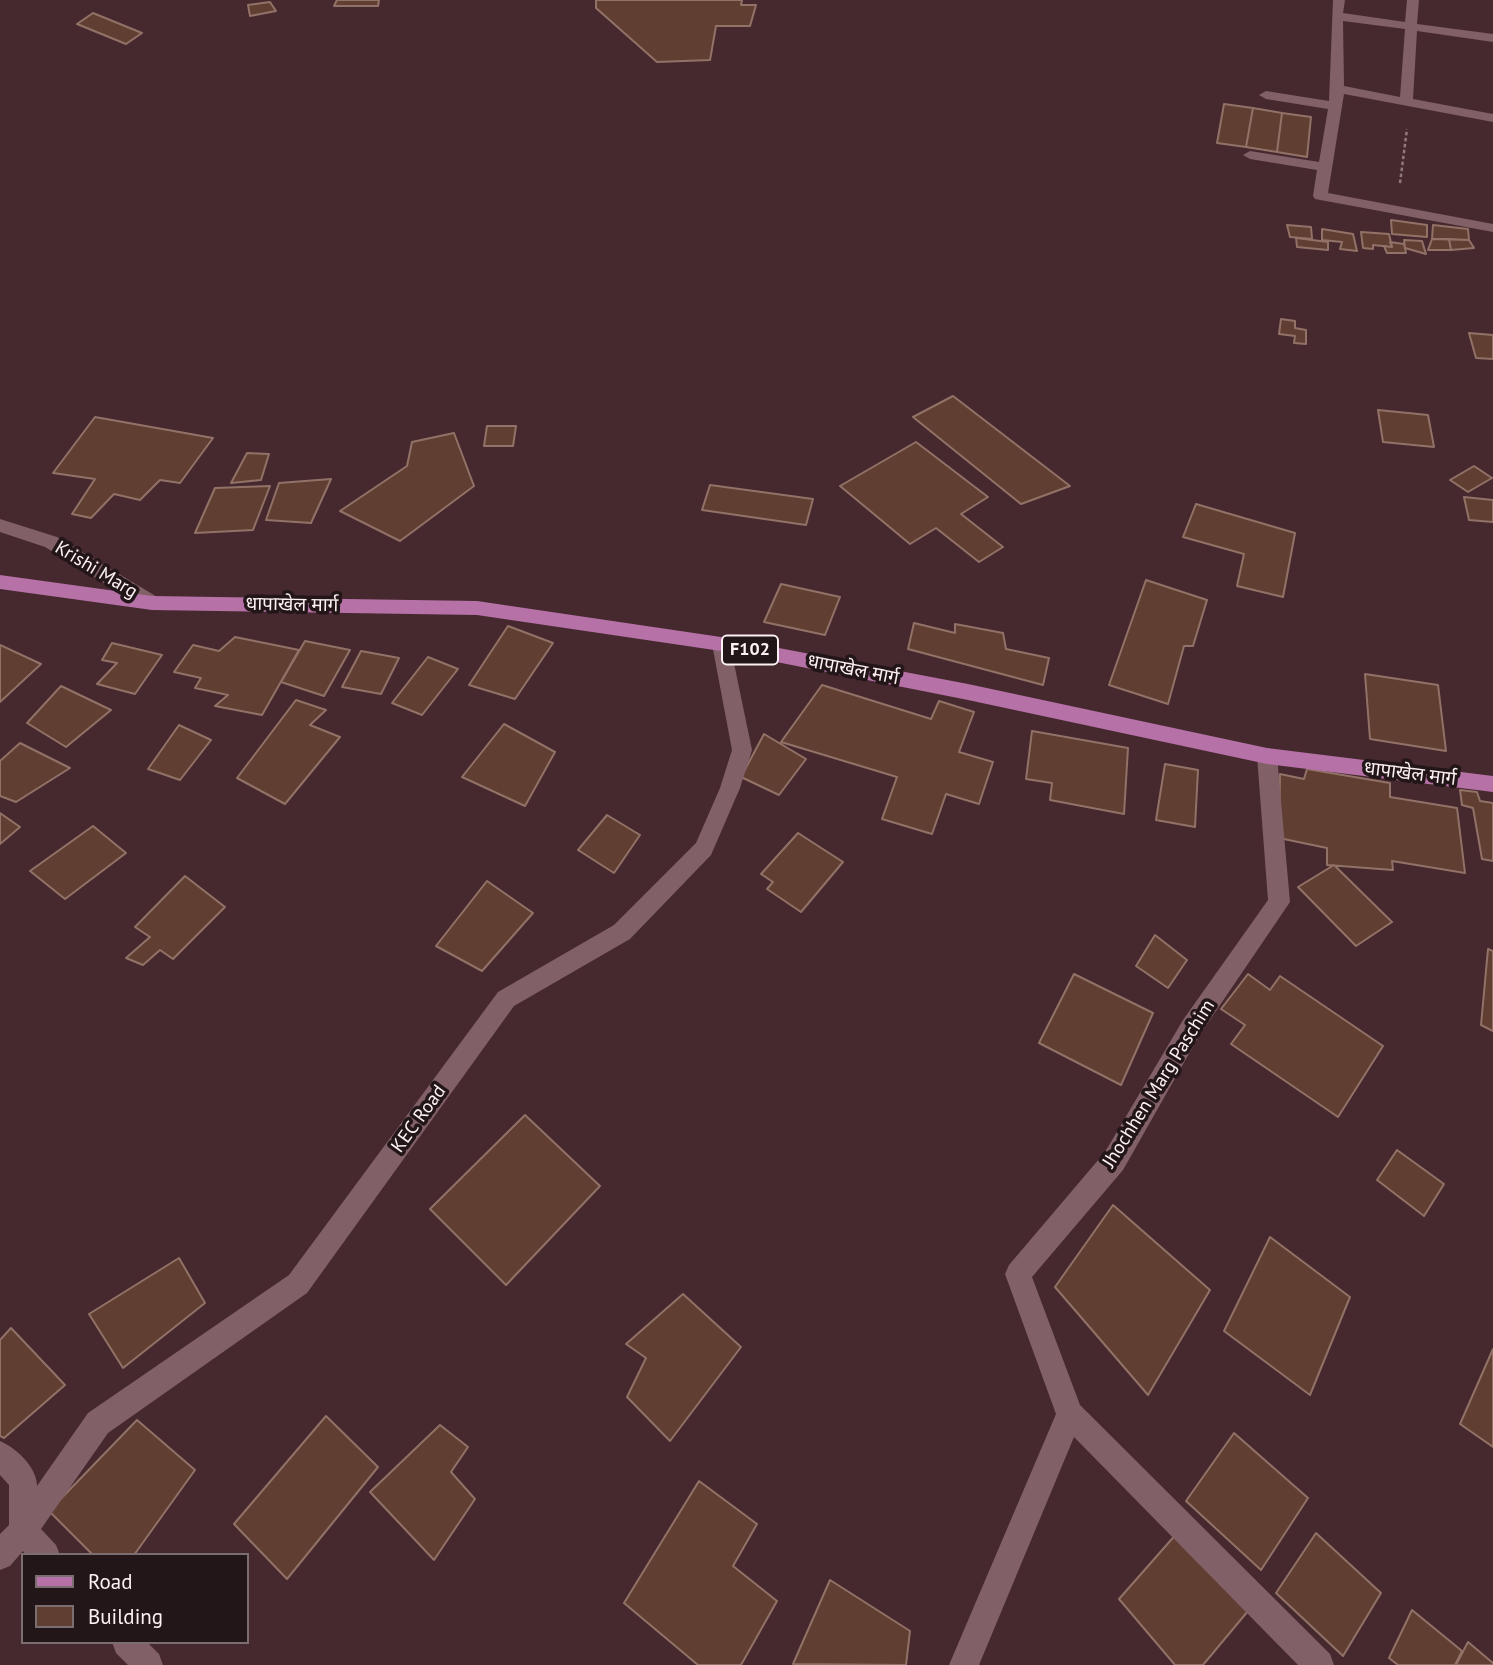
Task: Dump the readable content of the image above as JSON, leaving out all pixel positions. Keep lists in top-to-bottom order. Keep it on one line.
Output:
{"streets":{"main road":["धापाखेल मार्ग","F102"],"street":["Krishi Marg","Jhochhen Marg Paschim","KEC Road"]},"crossings":[["Krishi Marg","धापाखेल मार्ग"],["धापाखेल मार्ग","Jhochhen Marg Paschim"],["धापाखेल मार्ग","KEC Road"]],"legend":["Road","Building"]}
